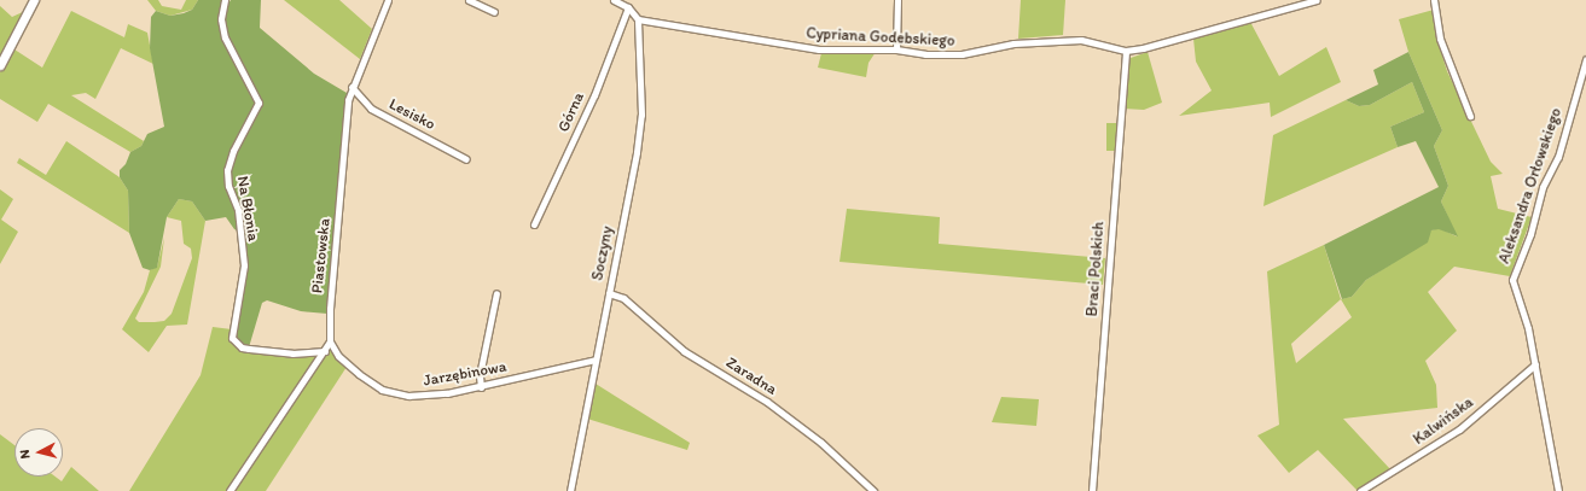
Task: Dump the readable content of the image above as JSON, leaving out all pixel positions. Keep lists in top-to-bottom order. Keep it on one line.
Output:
{"streets":{"street":["Cypriana Godebskiego","Górna","Lesisko","Aleksandra Orłowskiego","Na Błonia","Soczyny","Piastowska","Braci Polskich","Jarzębinowa","Zaradna","Kalwińska"]},"crossings":[["Cypriana Godebskiego","Soczyny"],["Cypriana Godebskiego","Braci Polskich"],["Lesisko","Piastowska"],["Aleksandra Orłowskiego","Kalwińska"],["Na Błonia","Piastowska"],["Soczyny","Jarzębinowa"],["Soczyny","Zaradna"],["Piastowska","Jarzębinowa"]],"north":"left"}
